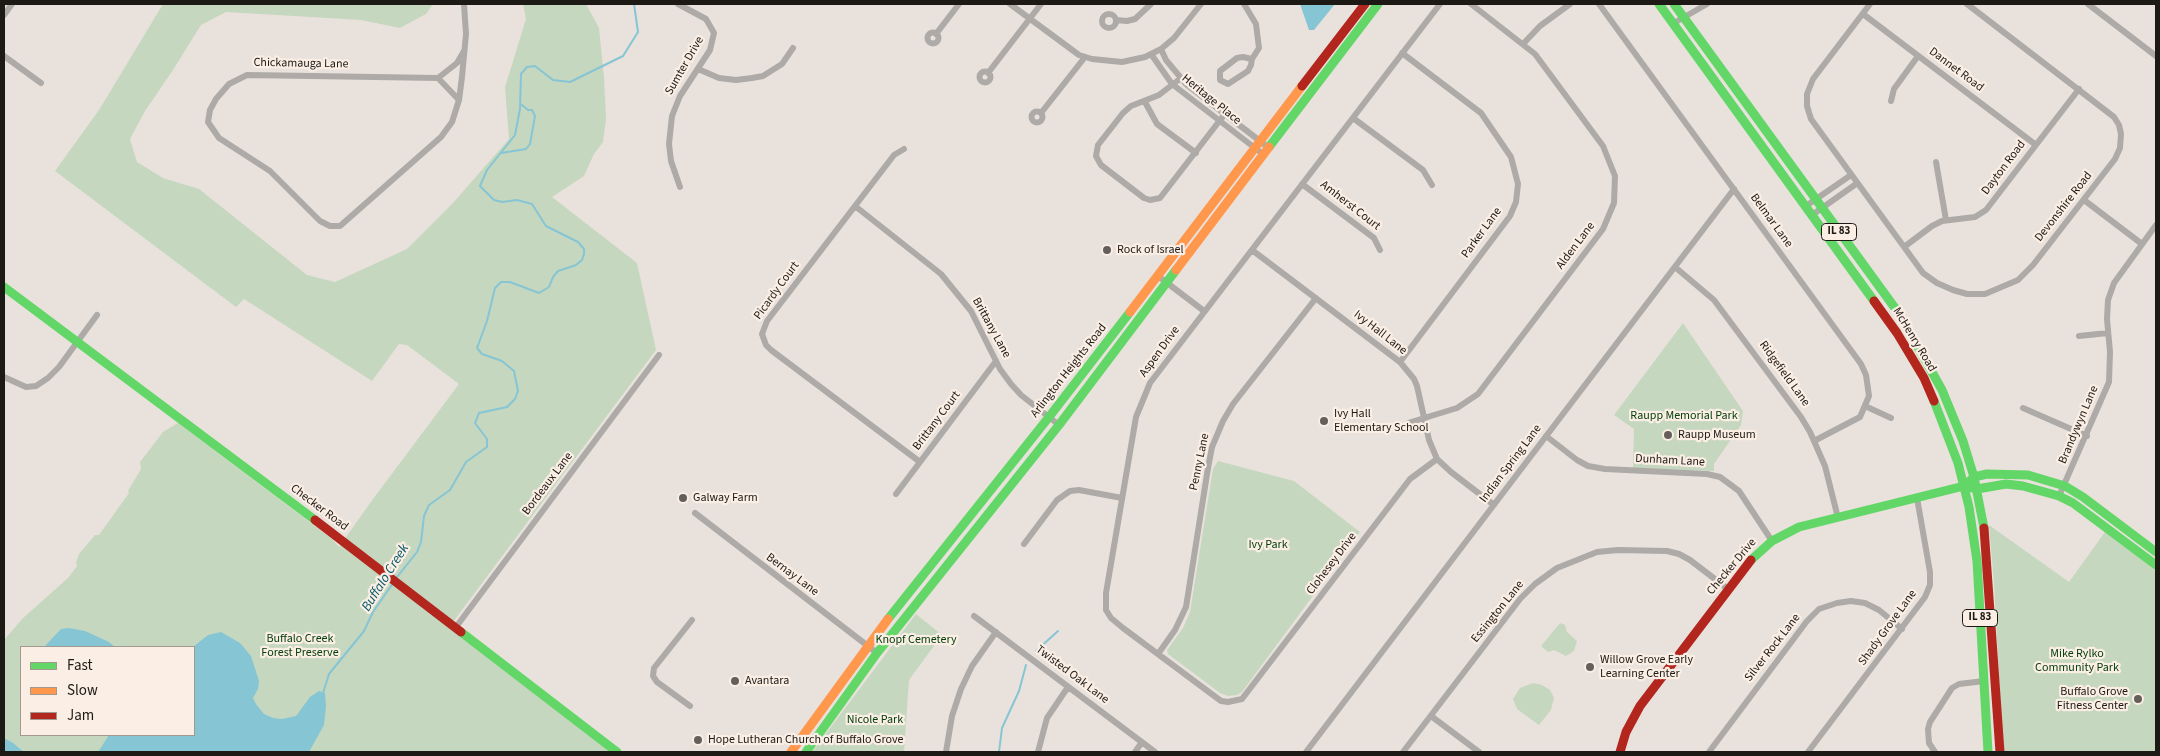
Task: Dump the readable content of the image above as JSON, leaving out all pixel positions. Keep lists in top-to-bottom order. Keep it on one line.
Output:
{"streets":{"main road":["IL 83","McHenry Road","Arlington Heights Road","Checker Road","Checker Drive"],"street":["Chickamauga Lane","Sumter Drive","Dannet Road","Heritage Place","Dayton Road","Amherst Court","Devonshire Road","Belmar Lane","Parker Lane","Alden Lane","Picardy Court","Brittany Lane","Ivy Hall Lane","Aspen Drive","Ridgefield Lane","Brittany Court","Brandywyn Lane","Dunham Lane","Penny Lane","Indian Spring Lane","Bordeaux Lane","Clohesey Drive","Bernay Lane","Essington Lane","Shady Grove Lane","Silver Rock Lane","Twisted Oak Lane"]},"crossings":[["Dannet Road","Dayton Road"],["Dannet Road","Devonshire Road"],["Heritage Place","Arlington Heights Road"],["Dayton Road","Devonshire Road"],["Amherst Court","Aspen Drive"],["Belmar Lane","Indian Spring Lane"],["Parker Lane","Ivy Hall Lane"],["Parker Lane","Aspen Drive"],["Alden Lane","Ivy Hall Lane"],["Picardy Court","Brittany Lane"],["Picardy Court","Brittany Court"],["Brittany Lane","Arlington Heights Road"],["Brittany Lane","Brittany Court"],["Ivy Hall Lane","Aspen Drive"],["Ivy Hall Lane","Penny Lane"],["Ivy Hall Lane","Indian Spring Lane"],["Ivy Hall Lane","Clohesey Drive"],["McHenry Road","Checker Drive"],["Aspen Drive","Penny Lane"],["Aspen Drive","Clohesey Drive"],["Arlington Heights Road","Bernay Lane"],["Ridgefield Lane","Indian Spring Lane"],["Ridgefield Lane","Checker Drive"],["Dunham Lane","Indian Spring Lane"],["Dunham Lane","Checker Drive"],["Bordeaux Lane","Checker Road"],["Checker Drive","Essington Lane"],["Checker Drive","Shady Grove Lane"],["Shady Grove Lane","Silver Rock Lane"]],"water":["Buffalo Creek"],"parks":["Raupp Memorial Park","Ivy Park","Buffalo Creek Forest Preserve","Knopf Cemetery","Mike Rylko Community Park","Nicole Park"],"places":["Rock of Israel","Ivy Hall Elementary School","Raupp Museum","Galway Farm","Willow Grove Early Learning Center","Avantara","Buffalo Grove Fitness Center","Hope Lutheran Church of Buffalo Grove"],"legend":["Fast","Slow","Jam"]}
